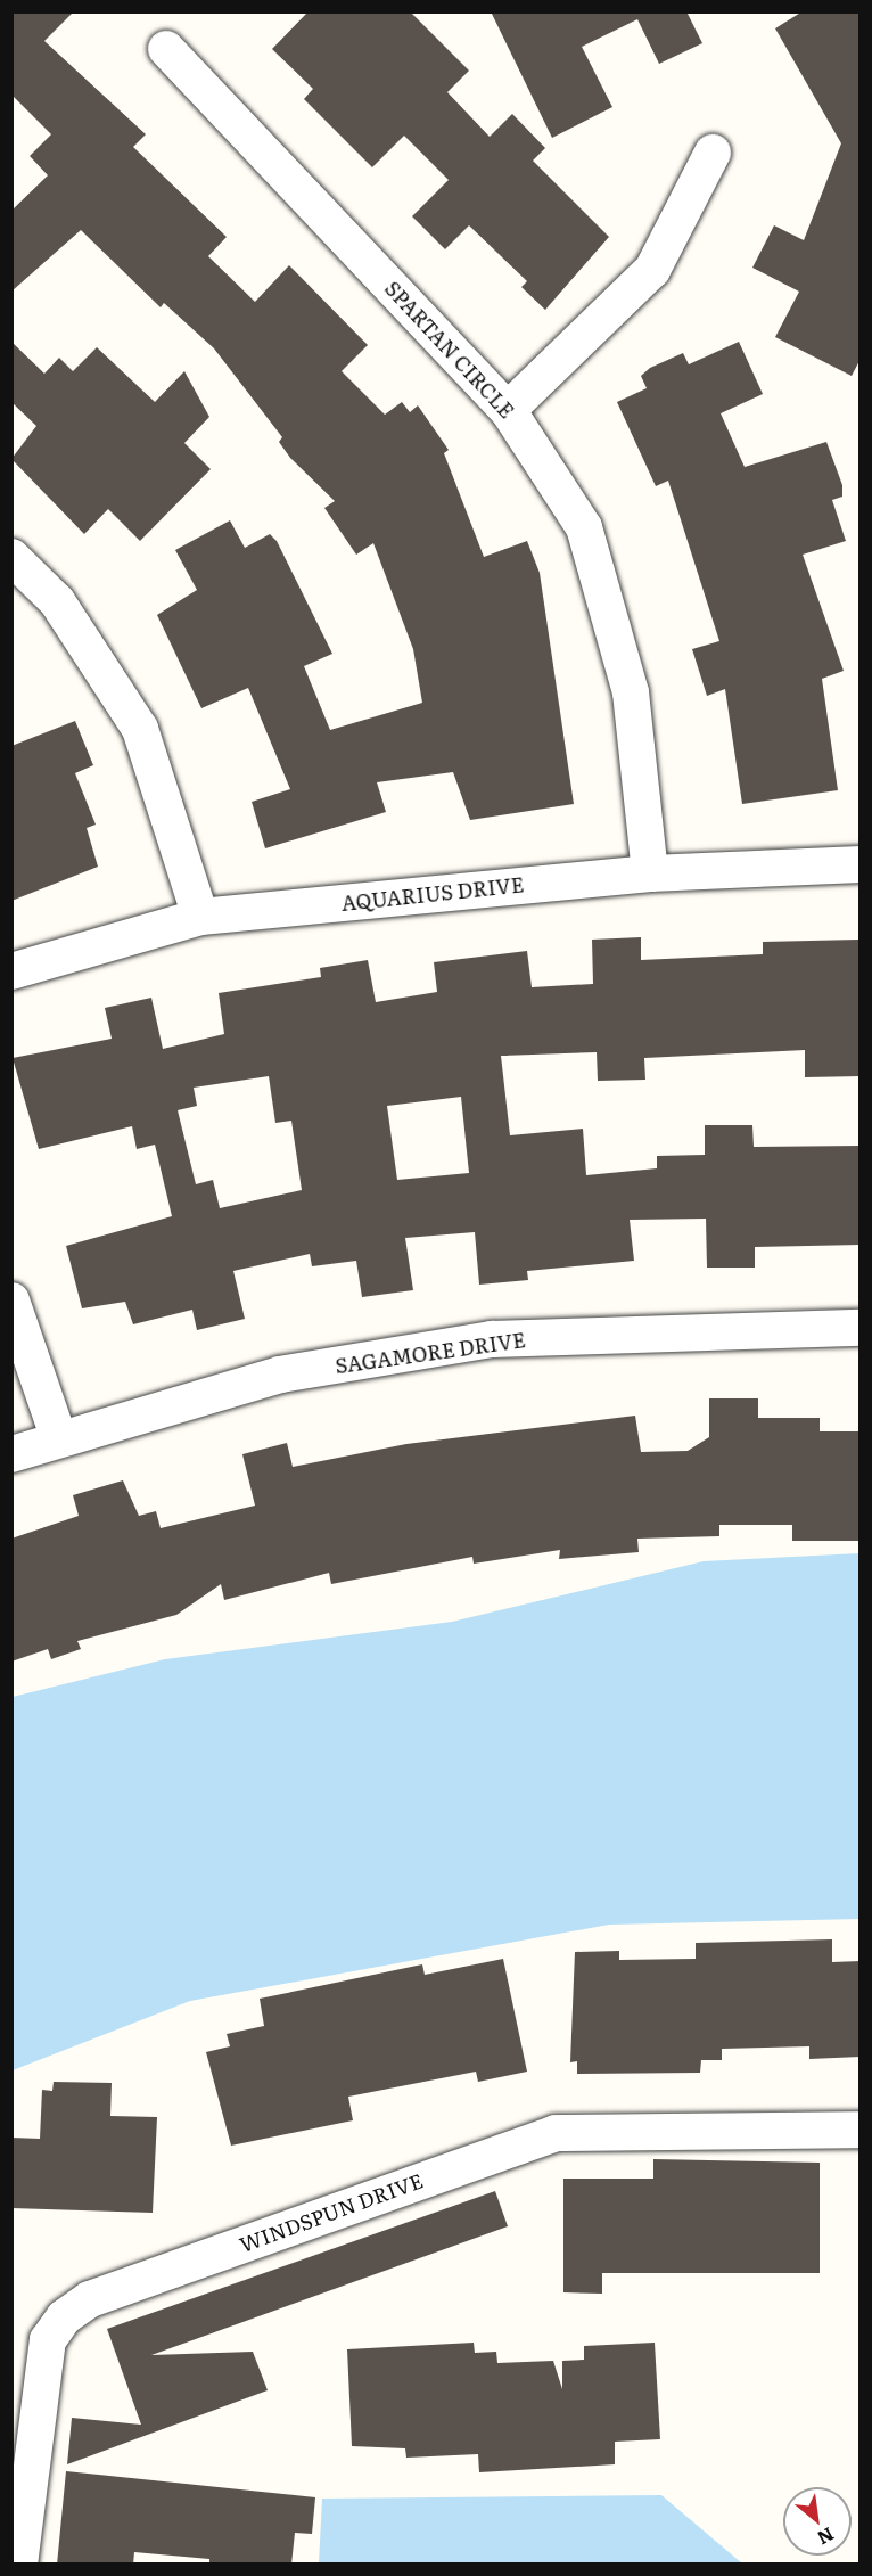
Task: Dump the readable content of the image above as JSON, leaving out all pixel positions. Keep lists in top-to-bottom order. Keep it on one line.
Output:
{"streets":{"street":["SPARTAN CIRCLE","AQUARIUS DRIVE","SAGAMORE DRIVE","WINDSPUN DRIVE"]},"crossings":[["SPARTAN CIRCLE","AQUARIUS DRIVE"]],"north":"bottom right"}
